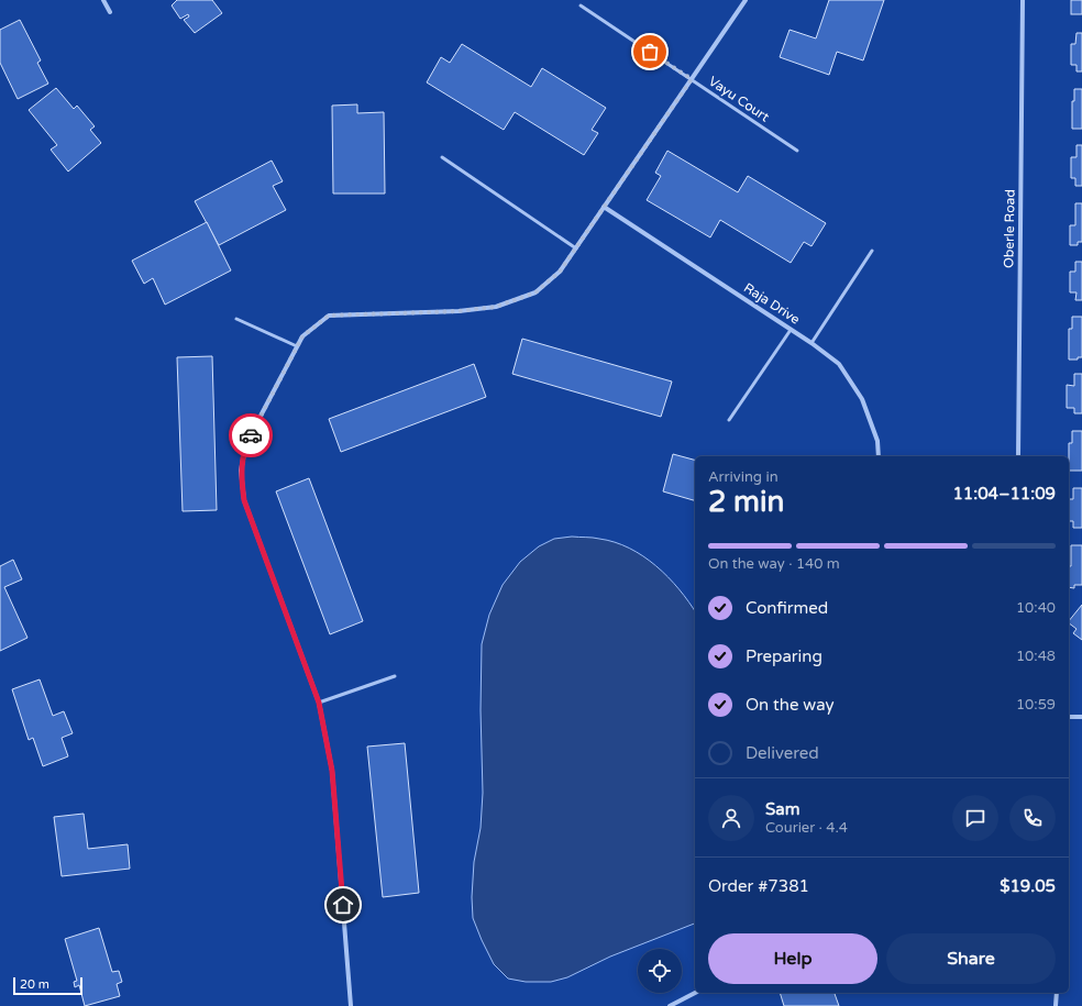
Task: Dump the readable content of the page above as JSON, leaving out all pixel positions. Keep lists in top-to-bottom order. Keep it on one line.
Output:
{"streets":{"street":["Oberle Road","Raja Drive"],"lane":["Vayu Court"]},"scale_bar":"20 m","page":{"heading":["2 min","Arriving in","11:04–11:09"],"panel":["Sam","Courier · 4.4","Order #7381","$19.05"],"bar":"On the way · 140 m","list":[["Confirmed","10:40"],["Preparing","10:48"],["On the way","10:59"],"Delivered"],"buttons":["Help","Share"],"scale":"20 m"}}
